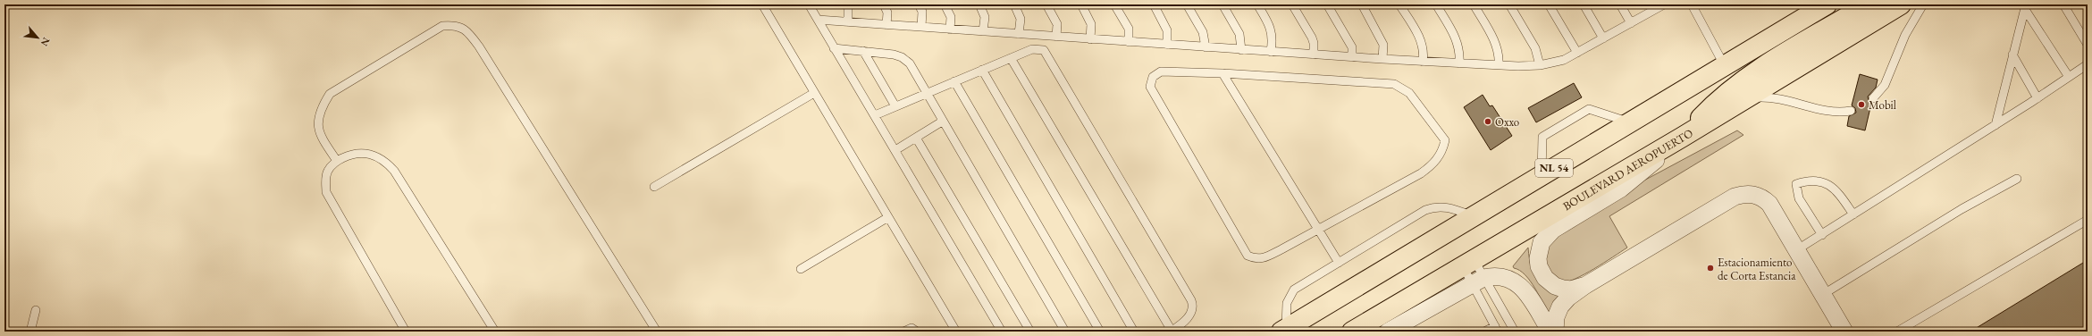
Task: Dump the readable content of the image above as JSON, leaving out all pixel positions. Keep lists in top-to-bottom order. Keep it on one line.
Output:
{"streets":{"highway":["NL 54","BOULEVARD AEROPUERTO"]},"places":["Mobil","Oxxo","Estacionamiento de Corta Estancia"],"north":"bottom right"}
